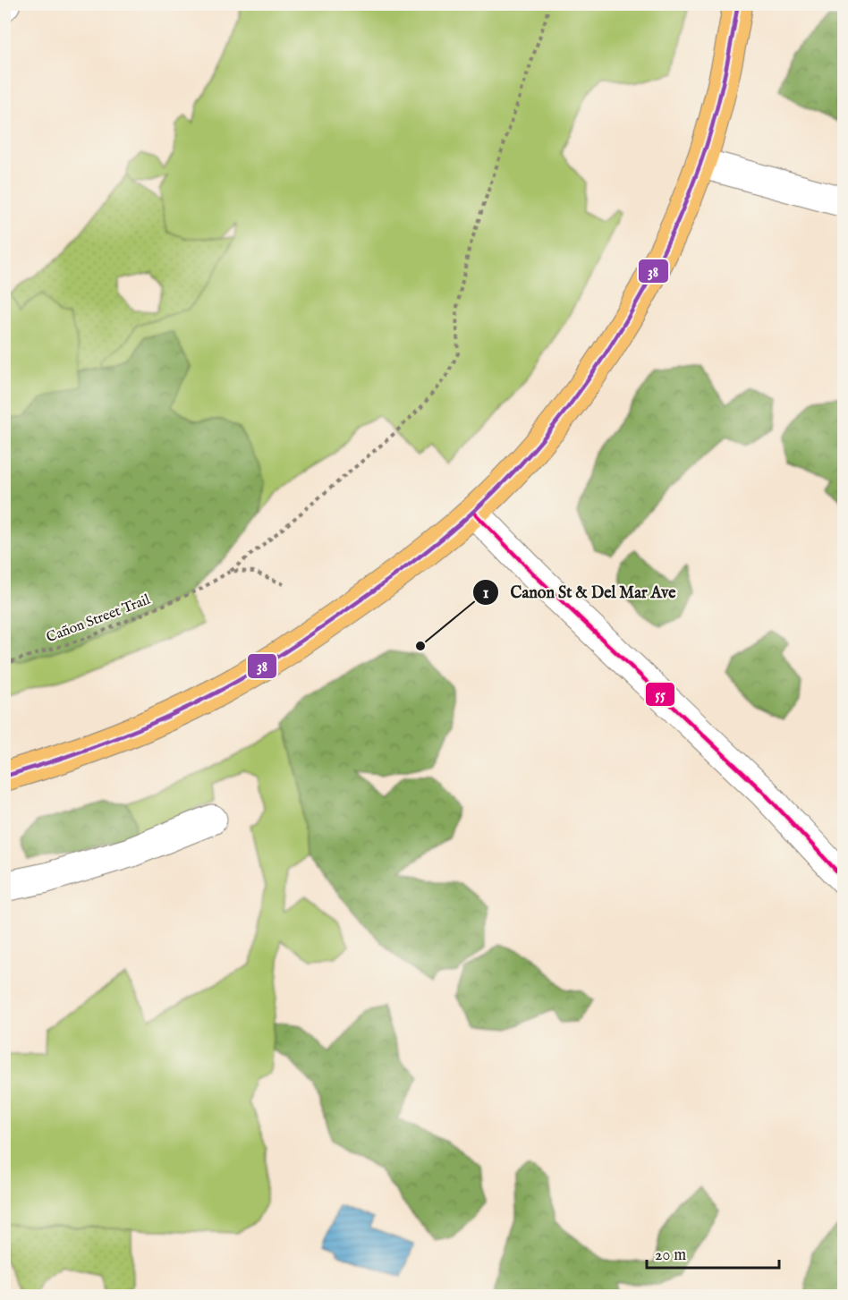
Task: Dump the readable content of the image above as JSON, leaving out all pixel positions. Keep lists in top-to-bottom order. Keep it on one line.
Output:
{"streets":{"path":["Cañon Street Trail"]},"places":["Canon St & Del Mar Ave"],"lines":["transit line 38","transit line 55"],"scale_bar":"20 m"}
